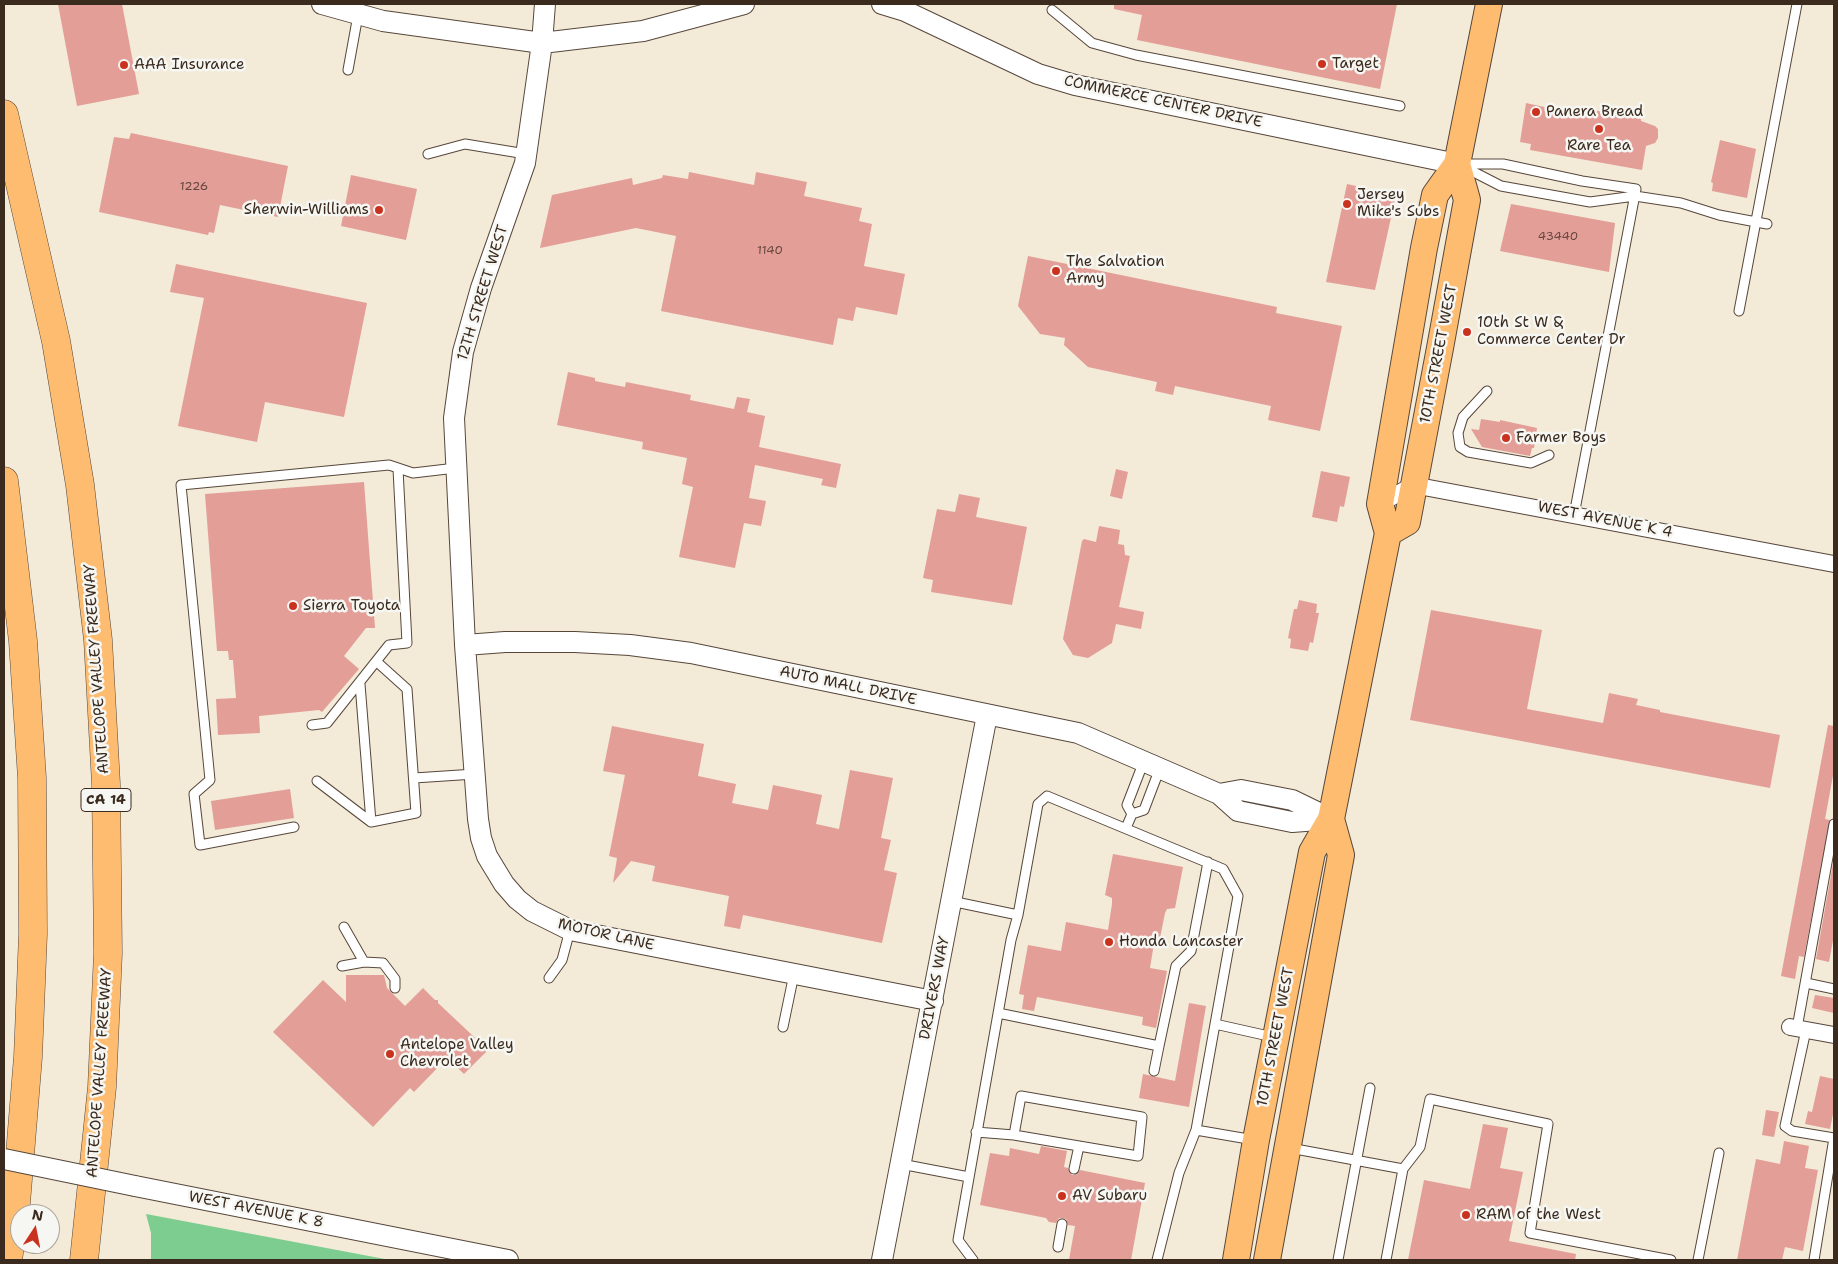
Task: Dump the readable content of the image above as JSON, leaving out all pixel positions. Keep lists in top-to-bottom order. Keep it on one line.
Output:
{"streets":{"highway":["ANTELOPE VALLEY FREEWAY","CA 14"],"main road":["10TH STREET WEST"],"street":["COMMERCE CENTER DRIVE","12TH STREET WEST","WEST AVENUE K 4","AUTO MALL DRIVE","MOTOR LANE","DRIVERS WAY","WEST AVENUE K 8"]},"crossings":[["COMMERCE CENTER DRIVE","10TH STREET WEST"],["12TH STREET WEST","AUTO MALL DRIVE"],["12TH STREET WEST","MOTOR LANE"],["10TH STREET WEST","WEST AVENUE K 4"],["10TH STREET WEST","AUTO MALL DRIVE"],["AUTO MALL DRIVE","MOTOR LANE"],["AUTO MALL DRIVE","DRIVERS WAY"],["MOTOR LANE","DRIVERS WAY"]],"places":["Target","AAA Insurance","Panera Bread","Rare Tea","Jersey Mike's Subs","Sherwin-Williams","The Salvation Army","10th St W & Commerce Center Dr","Farmer Boys","Sierra Toyota","Honda Lancaster","Antelope Valley Chevrolet","AV Subaru","RAM of the West"],"house_numbers":["1226","43440","1140"],"north":"top"}
